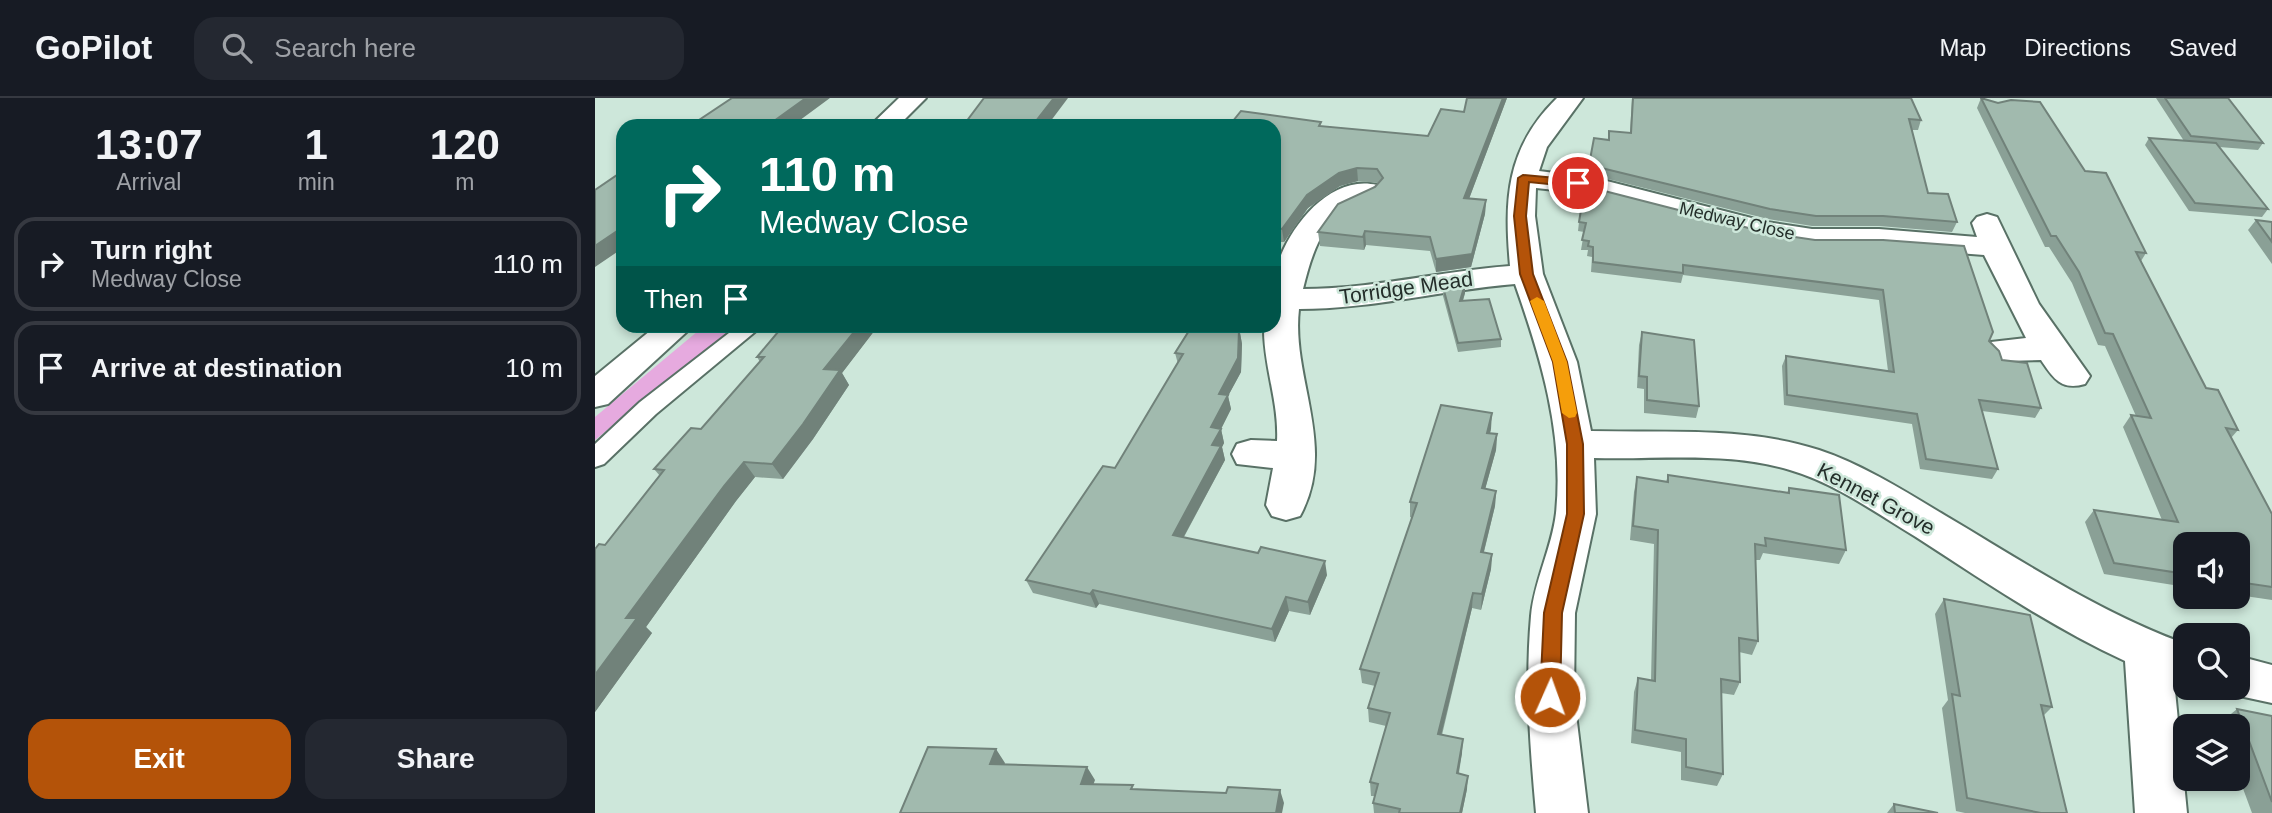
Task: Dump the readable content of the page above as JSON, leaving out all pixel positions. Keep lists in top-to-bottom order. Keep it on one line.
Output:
{"streets":{"street":["Medway Close","Torridge Mead","Kennet Grove"]},"page":{"header":"GoPilot","search":"Search here","nav":["Map","Directions","Saved"],"eta":["13:07","Arrival","1","min","120","m"],"turn":["110 m","Medway Close"],"list":[{"name":"Turn right","note":"Medway Close","value":"110 m"},{"name":"Arrive at destination","value":"10 m"}],"then":"Then","buttons":["Exit","Share"]}}
